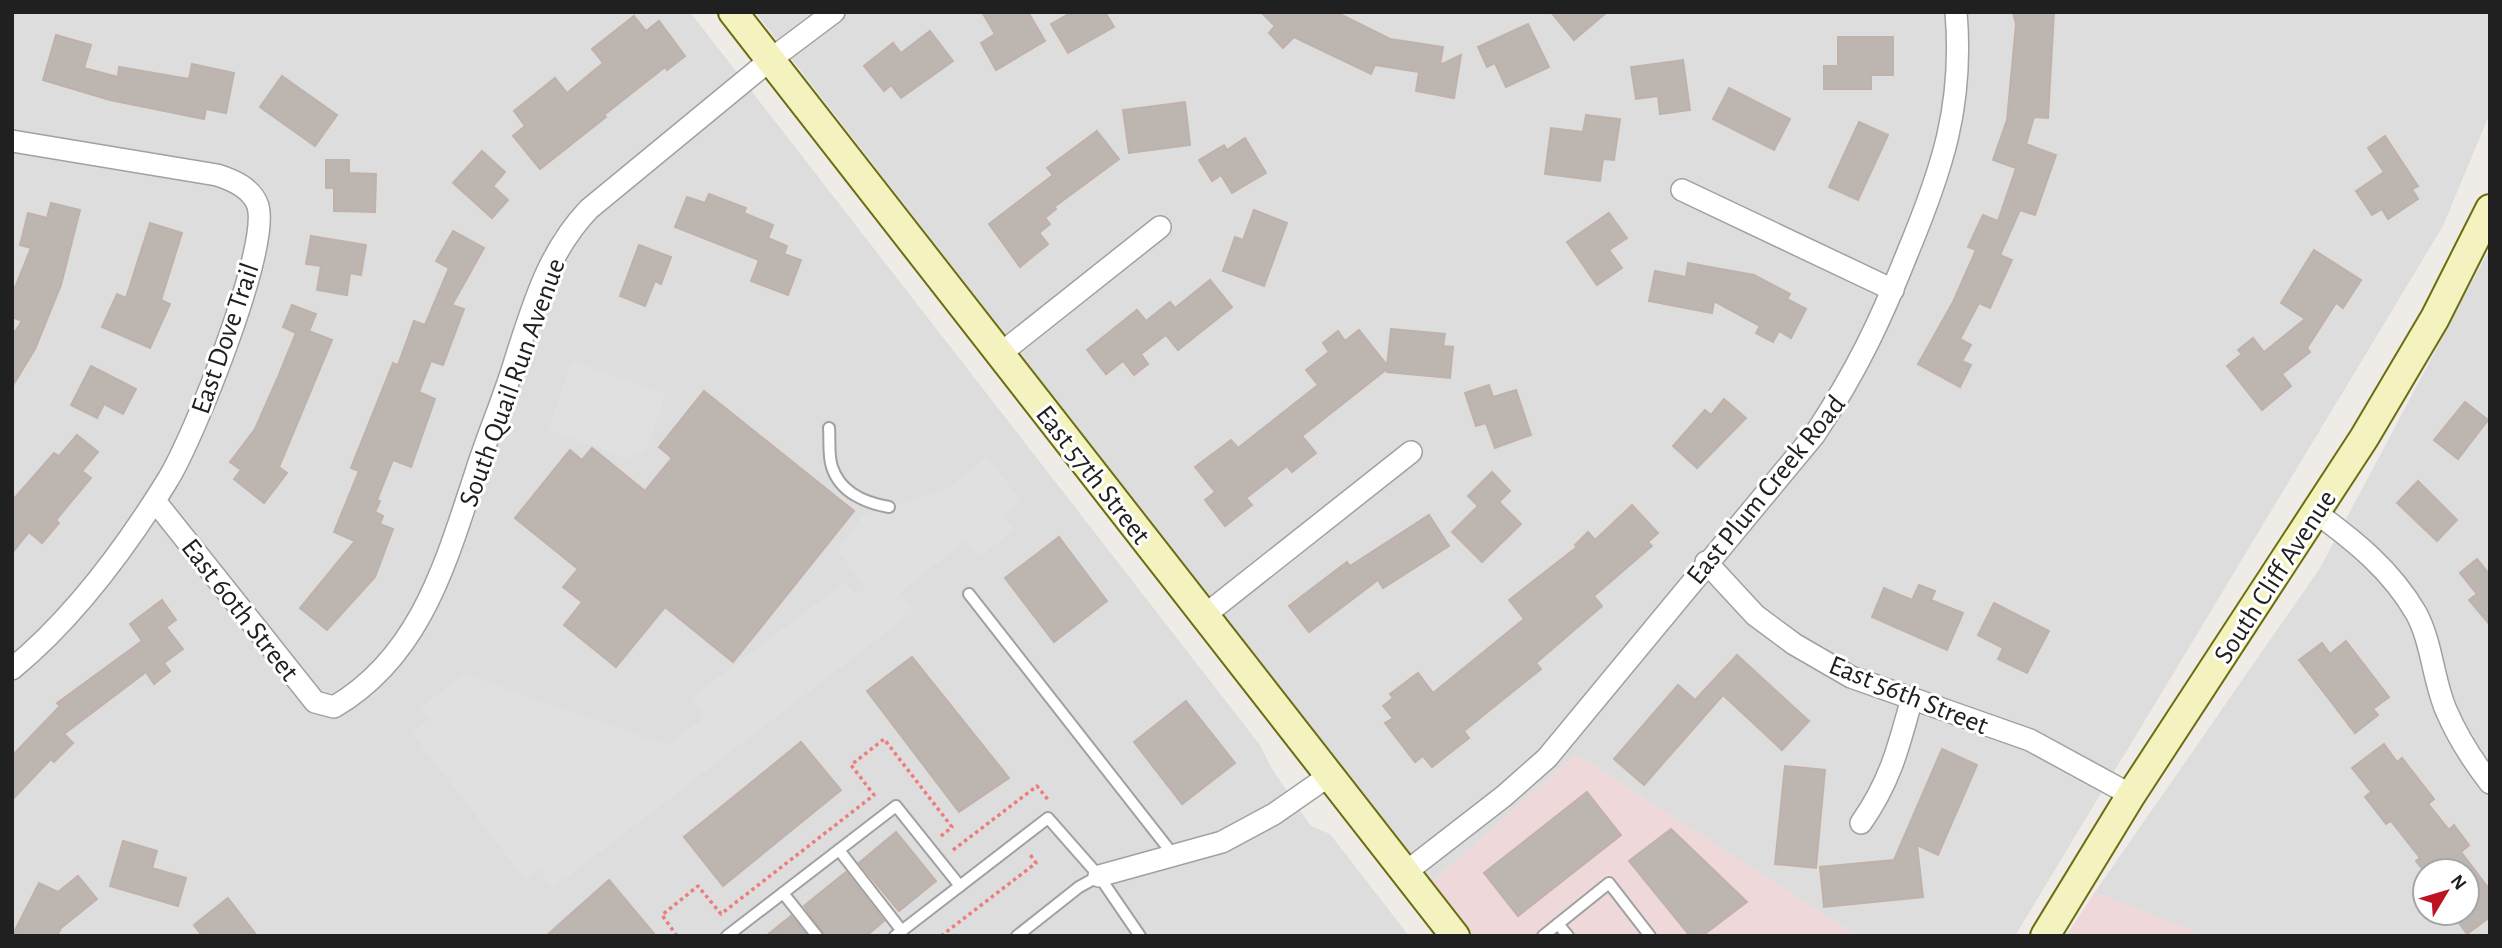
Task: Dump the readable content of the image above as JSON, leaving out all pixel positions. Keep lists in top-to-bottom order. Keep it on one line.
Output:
{"streets":{"main road":["East 57th Street","South Cliff Avenue"],"street":["East Dove Trail","South Quail Run Avenue","East Plum Creek Road","East 60th Street","East 56th Street"]},"crossings":[["East Dove Trail","East 60th Street"],["South Quail Run Avenue","East 57th Street"],["South Quail Run Avenue","East 60th Street"],["East 57th Street","East Plum Creek Road"],["East Plum Creek Road","East 56th Street"],["South Cliff Avenue","East 56th Street"]],"north":"top right"}
